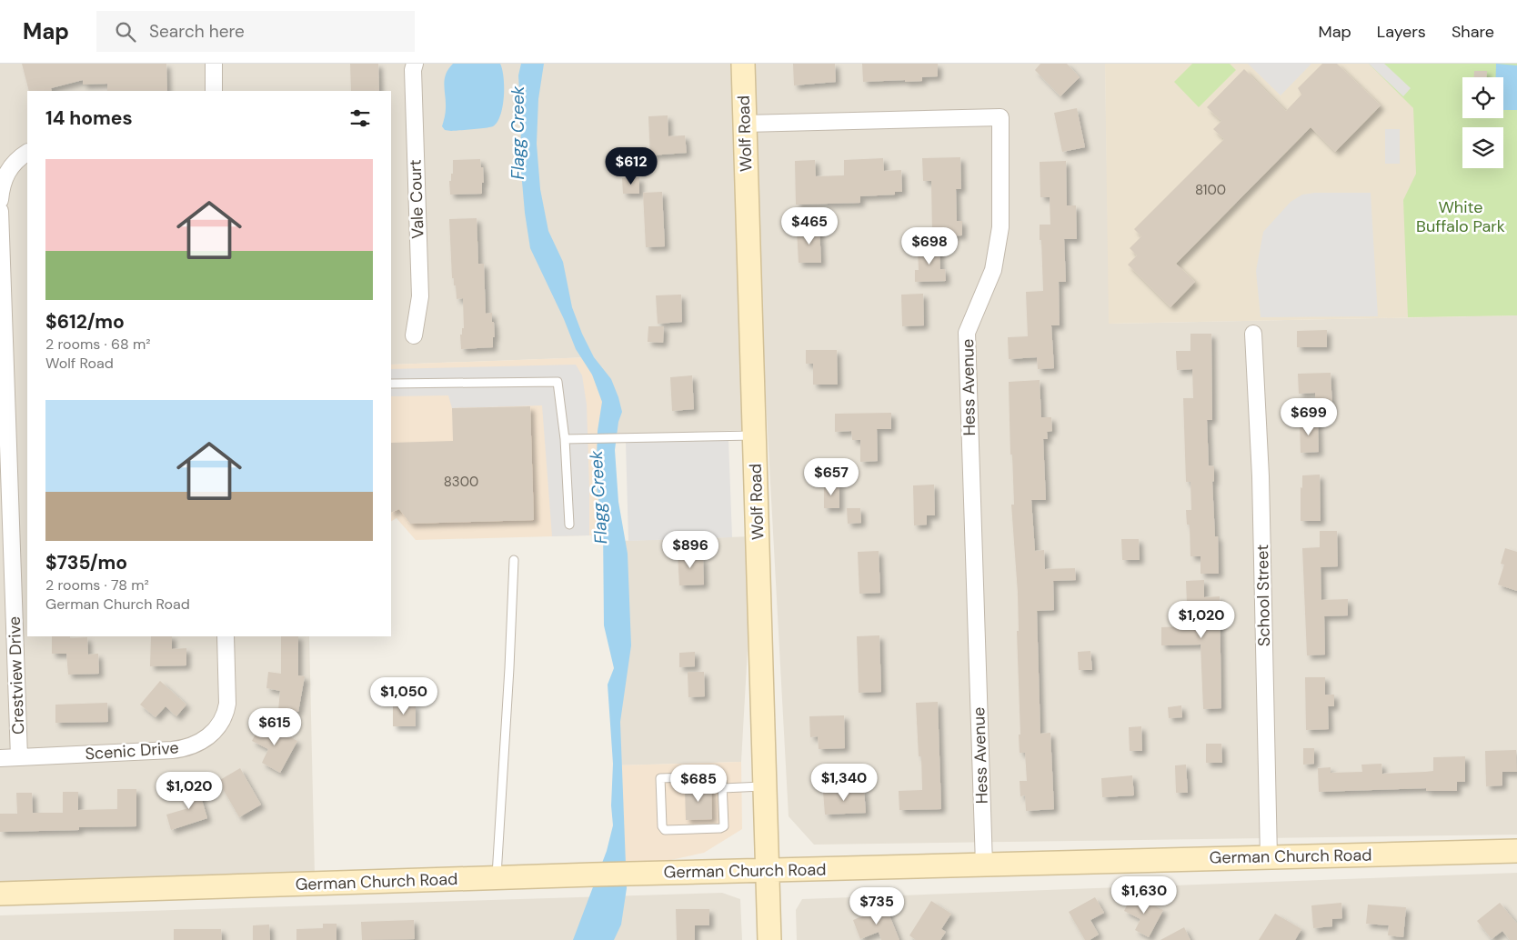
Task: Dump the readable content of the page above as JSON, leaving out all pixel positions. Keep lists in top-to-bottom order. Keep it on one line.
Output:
{"streets":{"street":["Wolf Road","Vale Court","Hess Avenue","School Street","Crestview Drive","Scenic Drive","German Church Road"]},"crossings":[["Wolf Road","Hess Avenue"],["Wolf Road","German Church Road"],["Hess Avenue","German Church Road"],["School Street","German Church Road"],["Crestview Drive","Scenic Drive"]],"water":["Flagg Creek"],"parks":["White Buffalo Park"],"house_numbers":["8100","8300"],"page":{"header":"Map","search":"Search here","nav":["Map","Layers","Share"],"heading":"14 homes","list":[{"name":"$612/mo","note":"2 rooms · 68 m² · Wolf Road"},{"name":"$735/mo","note":"2 rooms · 78 m² · German Church Road"}],"price":["$612","$465","$698","$699","$657","$896","$1,020","$1,050","$615","$1,340","$685","$1,020","$1,630","$735"]}}
